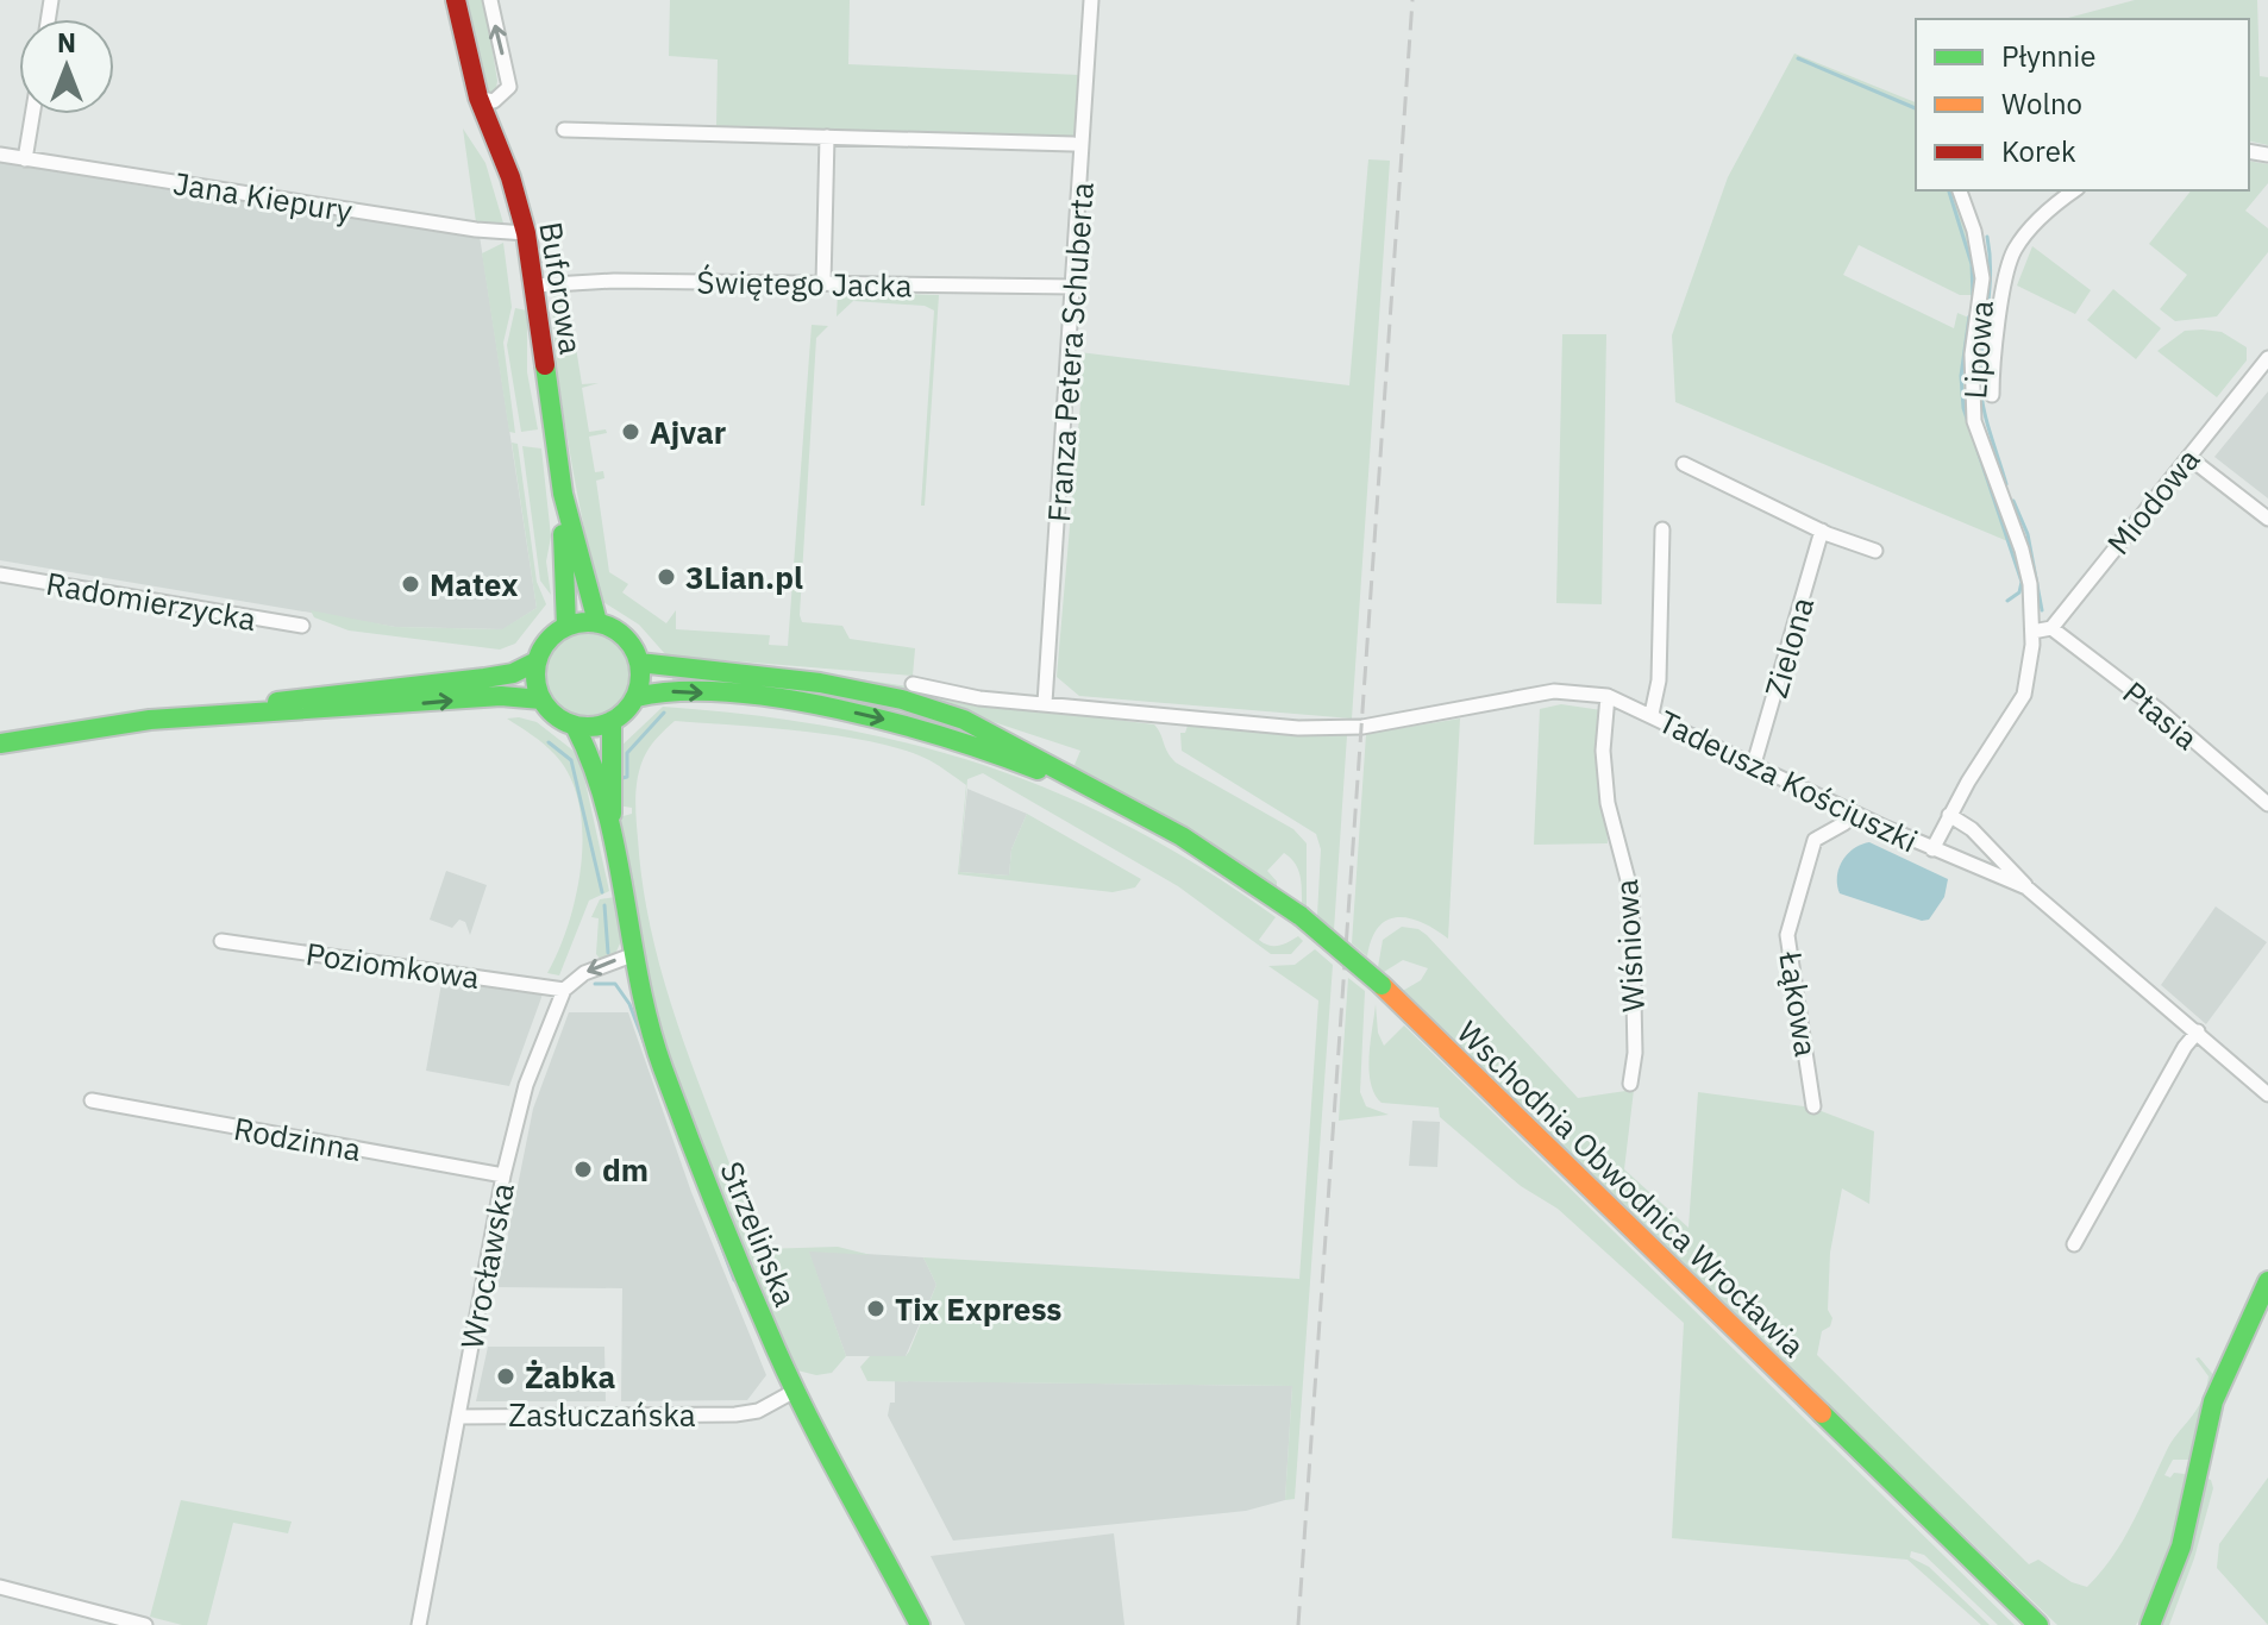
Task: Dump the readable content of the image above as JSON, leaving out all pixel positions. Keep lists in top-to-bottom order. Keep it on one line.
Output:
{"streets":{"main road":["Buforowa","Wschodnia Obwodnica Wrocławia","Strzelińska"],"street":["Jana Kiepury","Świętego Jacka","Lipowa","Franza Petera Schuberta","Miodowa","Radomierzycka","Zielona","Ptasia","Tadeusza Kościuszki","Wiśniowa","Poziomkowa","Łąkowa","Rodzinna","Wrocławska","Zasłuczańska"]},"crossings":[["Jana Kiepury","Buforowa"],["Świętego Jacka","Buforowa"],["Świętego Jacka","Franza Petera Schuberta"],["Buforowa","Wschodnia Obwodnica Wrocławia"],["Buforowa","Strzelińska"],["Franza Petera Schuberta","Tadeusza Kościuszki"],["Miodowa","Ptasia"],["Zielona","Tadeusza Kościuszki"],["Tadeusza Kościuszki","Wiśniowa"],["Tadeusza Kościuszki","Łąkowa"],["Poziomkowa","Wrocławska"],["Rodzinna","Wrocławska"],["Wschodnia Obwodnica Wrocławia","Strzelińska"],["Strzelińska","Zasłuczańska"],["Wrocławska","Zasłuczańska"]],"places":["Ajvar","3Lian.pl","Matex","dm","Tix Express","Żabka"],"legend":["Płynnie","Wolno","Korek"],"north":"top"}
